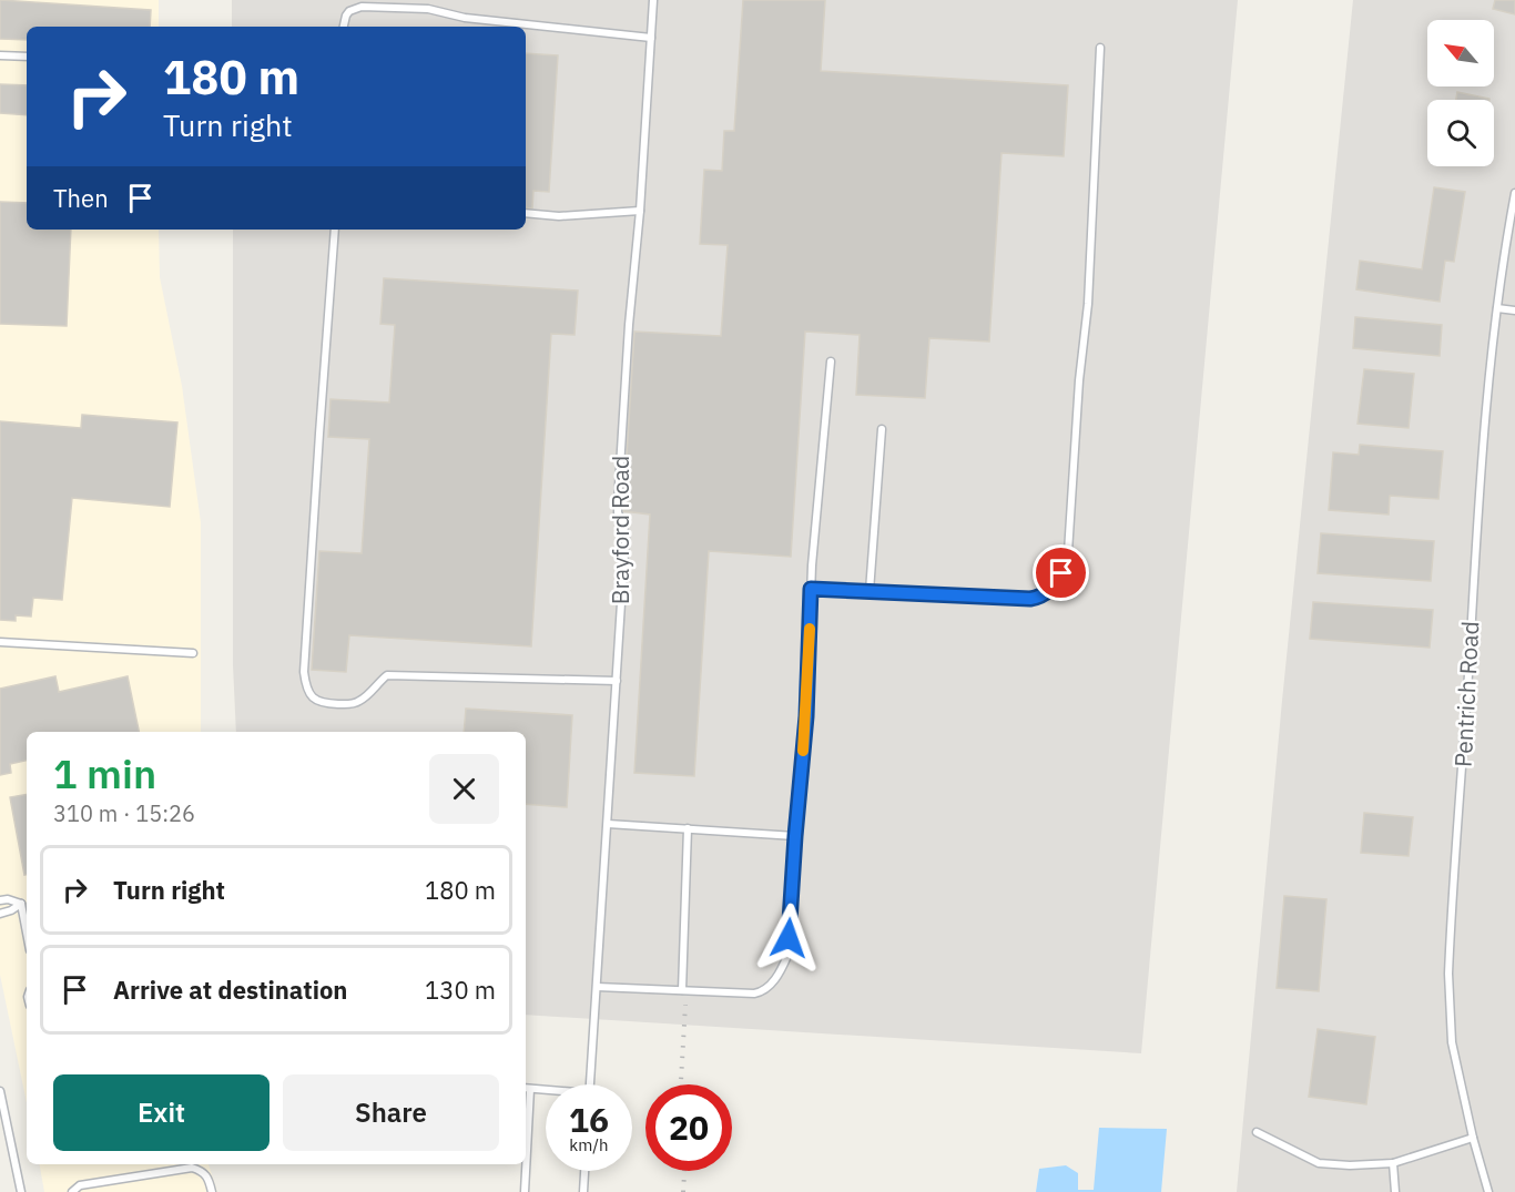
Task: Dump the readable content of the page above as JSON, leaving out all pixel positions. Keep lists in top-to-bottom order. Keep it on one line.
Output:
{"streets":{"lane":["Brayford Road","Pentrich Road"]},"north":"top left","page":{"turn":["180 m","Turn right"],"then":"Then","heading":["1 min","310 m · 15:26"],"list":[{"name":"Turn right","value":"180 m"},{"name":"Arrive at destination","value":"130 m"}],"buttons":["Exit","Share"],"speed":"16 km/h","limit":"20"}}
